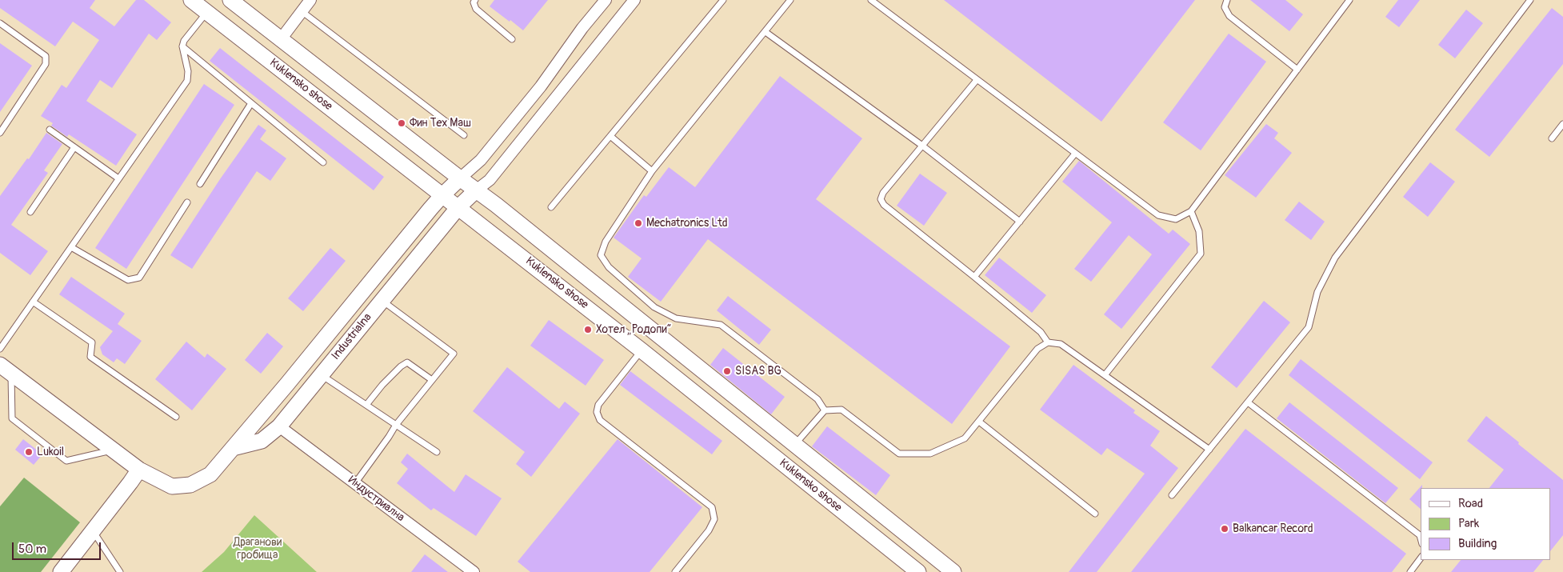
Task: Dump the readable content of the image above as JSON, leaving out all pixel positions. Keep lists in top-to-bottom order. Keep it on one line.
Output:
{"streets":{"main road":["Kuklensko shose","Industrialna"],"street":["Индустриална"]},"crossings":[["Kuklensko shose","Industrialna"],["Industrialna","Индустриална"]],"parks":["Драганови гробища"],"places":["Фин Тех Маш","Mechatronics Ltd","Хотел „Родопи“","SISAS BG","Lukoil","Balkancar Record"],"legend":["Road","Park","Building"],"scale_bar":"50 m"}
